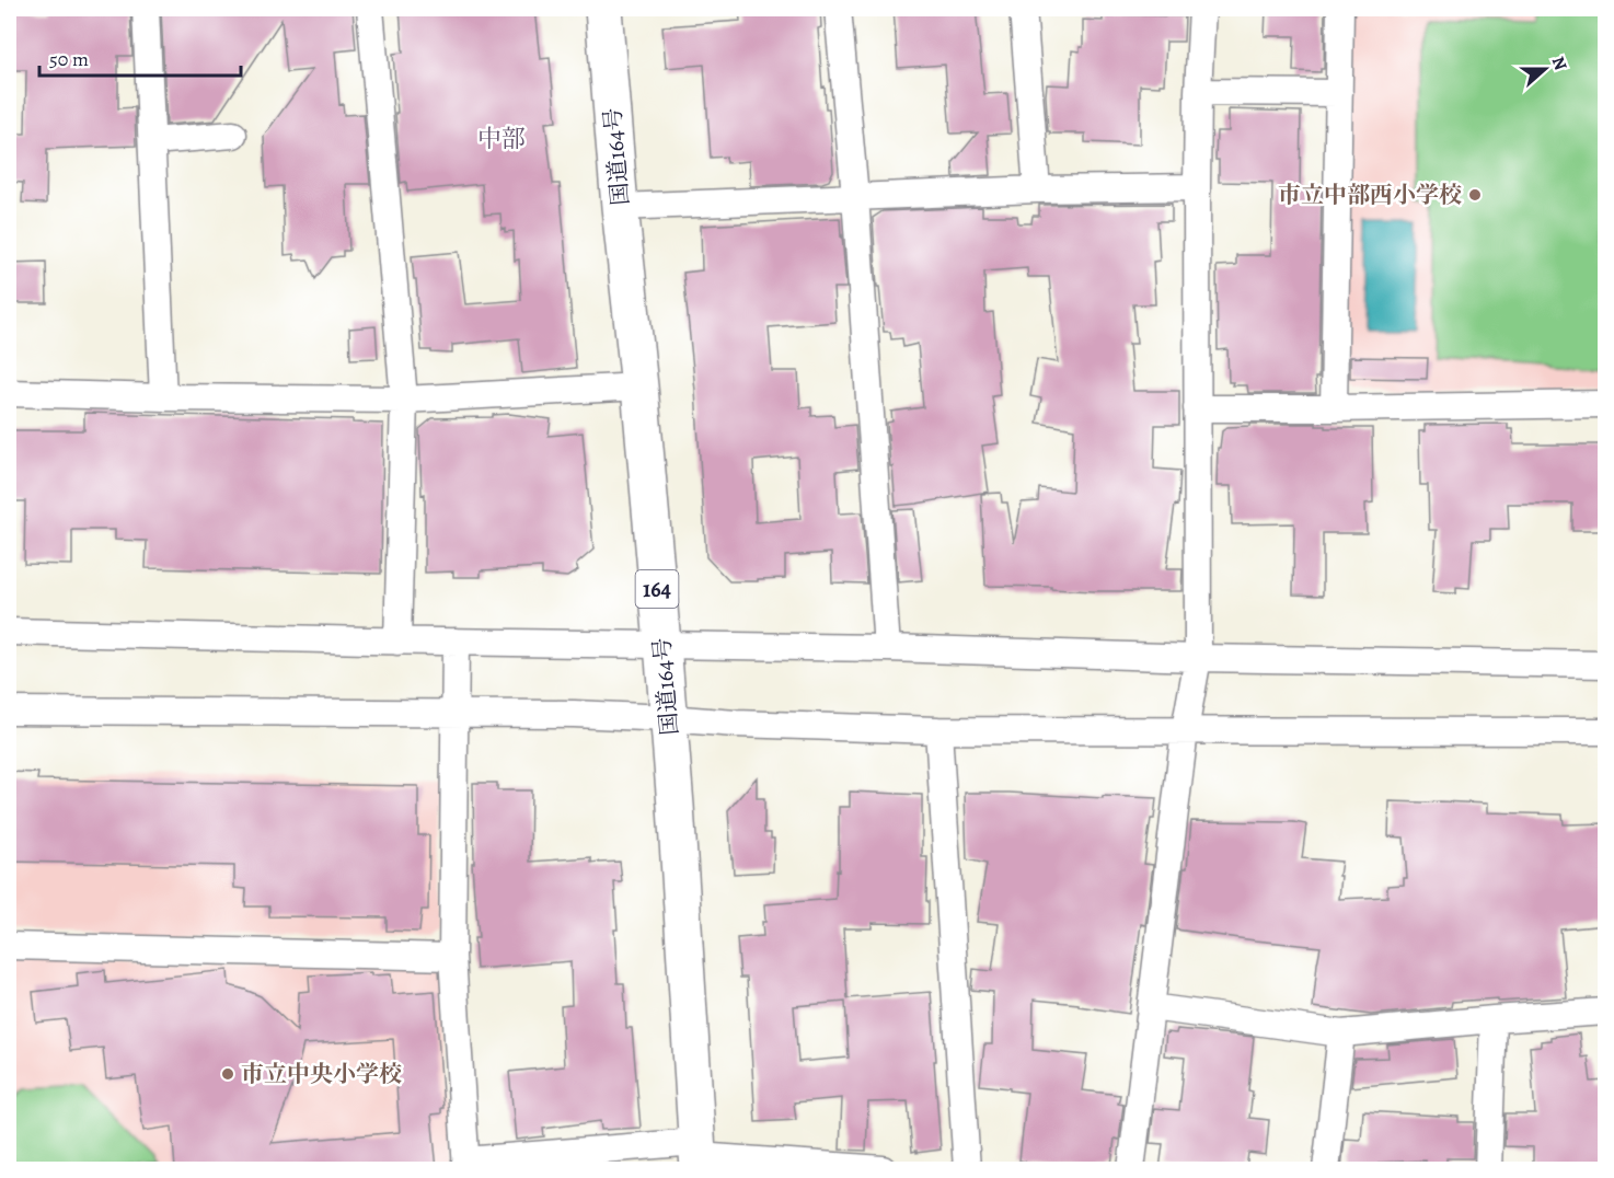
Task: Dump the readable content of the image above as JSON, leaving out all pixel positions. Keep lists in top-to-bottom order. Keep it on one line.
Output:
{"streets":{"highway":["国道164号","164"]},"districts":["中部"],"places":["市立中部西小学校","市立中央小学校"],"scale_bar":"50 m","north":"right"}
